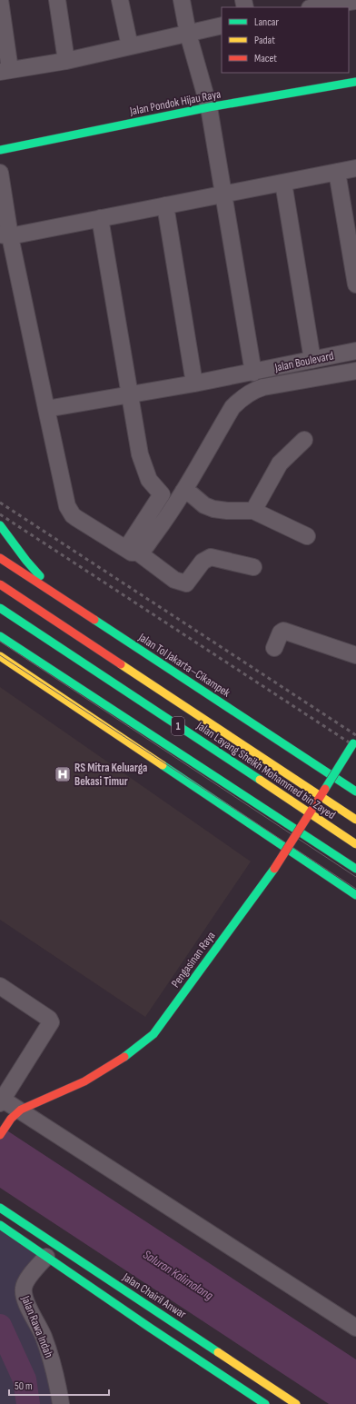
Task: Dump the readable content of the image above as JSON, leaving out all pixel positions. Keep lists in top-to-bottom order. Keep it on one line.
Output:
{"streets":{"main road":["Jalan Pondok Hijau Raya","Jalan Tol Jakarta–Cikampek","1","Jalan Layang Sheikh Mohammed bin Zayed","Pengasinan Raya","Jalan Chairil Anwar"],"street":["Jalan Boulevard","Jalan Rawa Indah"]},"water":["Saluran Kalimalang"],"places":{"hospital":["RS Mitra Keluarga Bekasi Timur"]},"legend":["Lancar","Padat","Macet"],"scale_bar":"50 m"}
